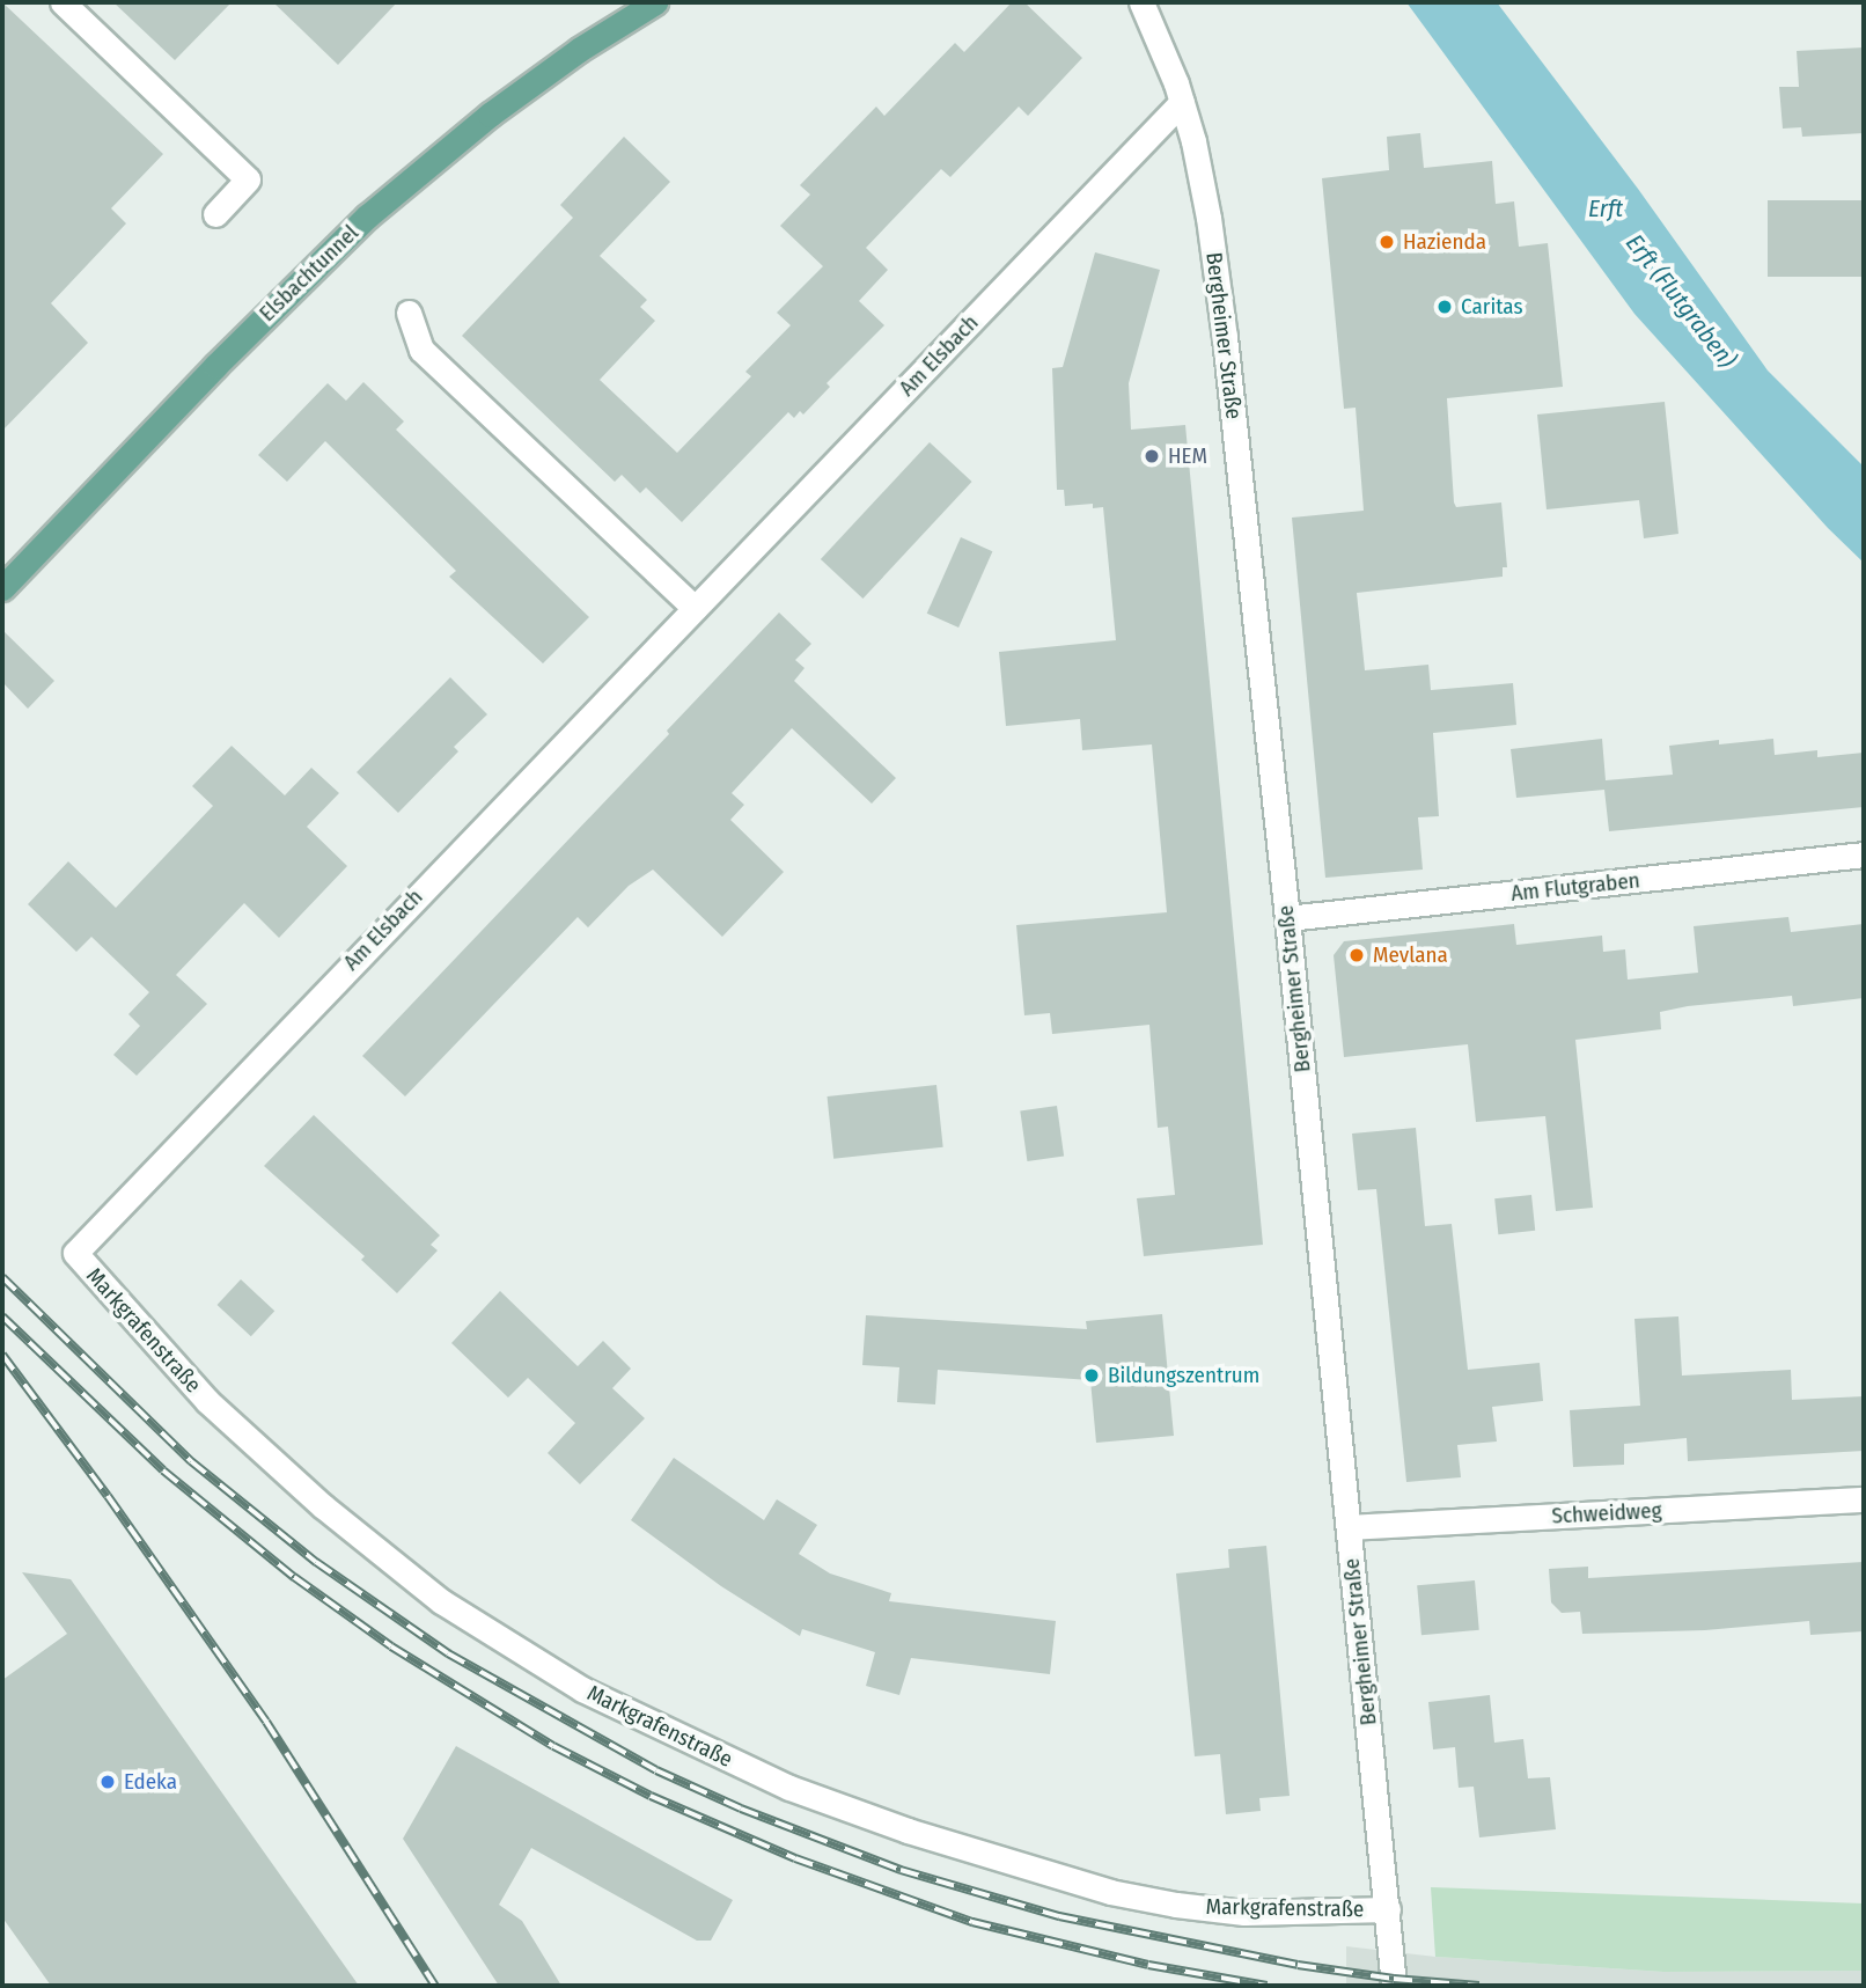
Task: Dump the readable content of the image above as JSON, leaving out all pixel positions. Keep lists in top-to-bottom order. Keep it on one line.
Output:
{"streets":{"main road":["Elsbachtunnel"],"street":["Bergheimer Straße","Am Elsbach","Am Flutgraben","Markgrafenstraße","Schweidweg"]},"crossings":[["Bergheimer Straße","Am Elsbach"],["Bergheimer Straße","Am Flutgraben"],["Bergheimer Straße","Markgrafenstraße"],["Bergheimer Straße","Schweidweg"],["Am Elsbach","Markgrafenstraße"]],"water":["Erft","Erft (Flutgraben)"],"places":["Hazienda","Caritas","HEM","Mevlana","Bildungszentrum","Edeka"]}
